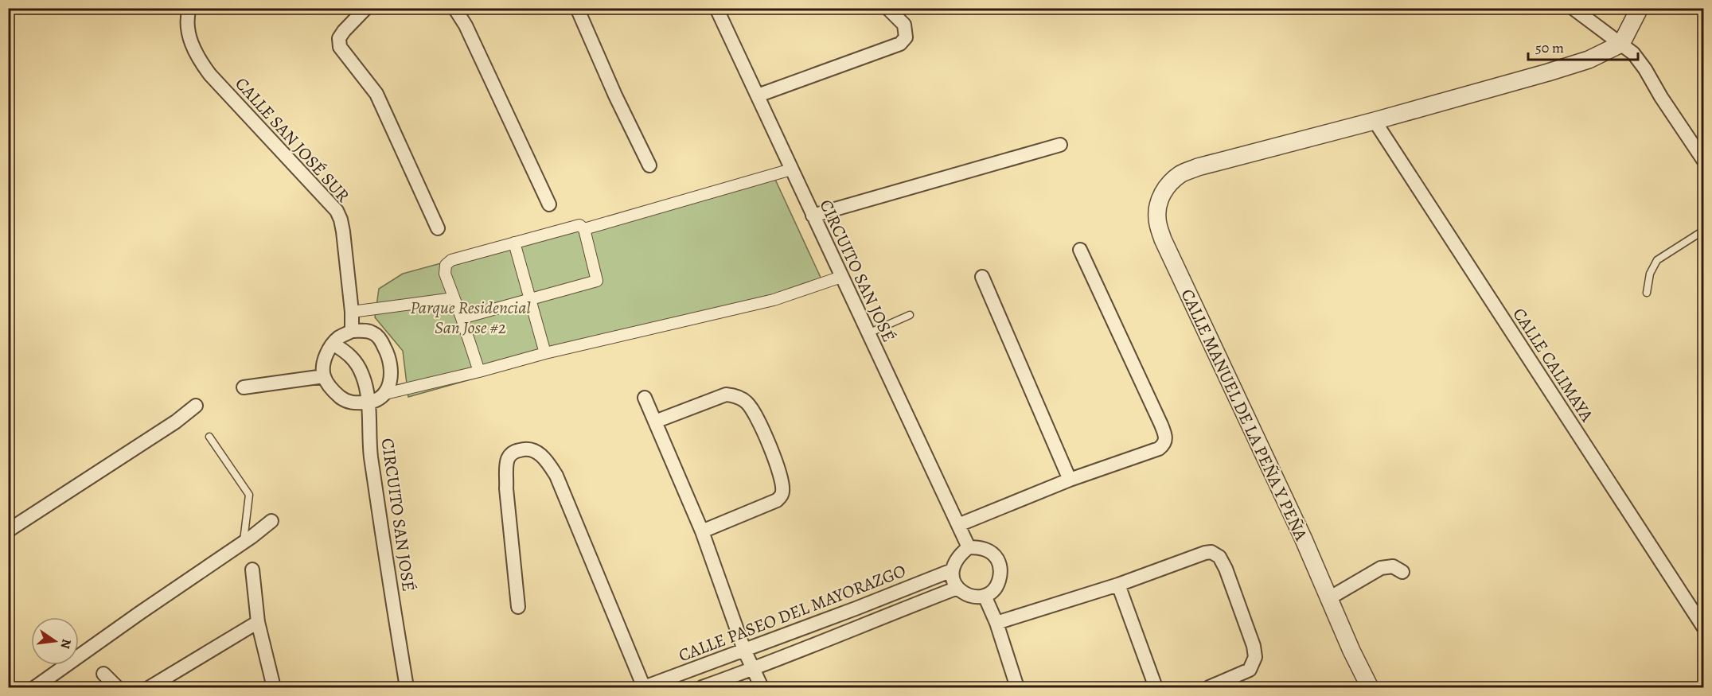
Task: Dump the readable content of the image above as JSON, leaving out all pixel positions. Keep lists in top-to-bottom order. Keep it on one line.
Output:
{"streets":{"street":["CALLE SAN JOSÉ SUR","CIRCUITO SAN JOSÉ","CALLE CALIMAYA","CALLE MANUEL DE LA PEÑA Y PEÑA","CALLE PASEO DEL MAYORAZGO"]},"crossings":[["CIRCUITO SAN JOSÉ","CALLE PASEO DEL MAYORAZGO"],["CALLE CALIMAYA","CALLE MANUEL DE LA PEÑA Y PEÑA"]],"parks":["Parque Residencial San Jose #2"],"scale_bar":"50 m","north":"right"}
